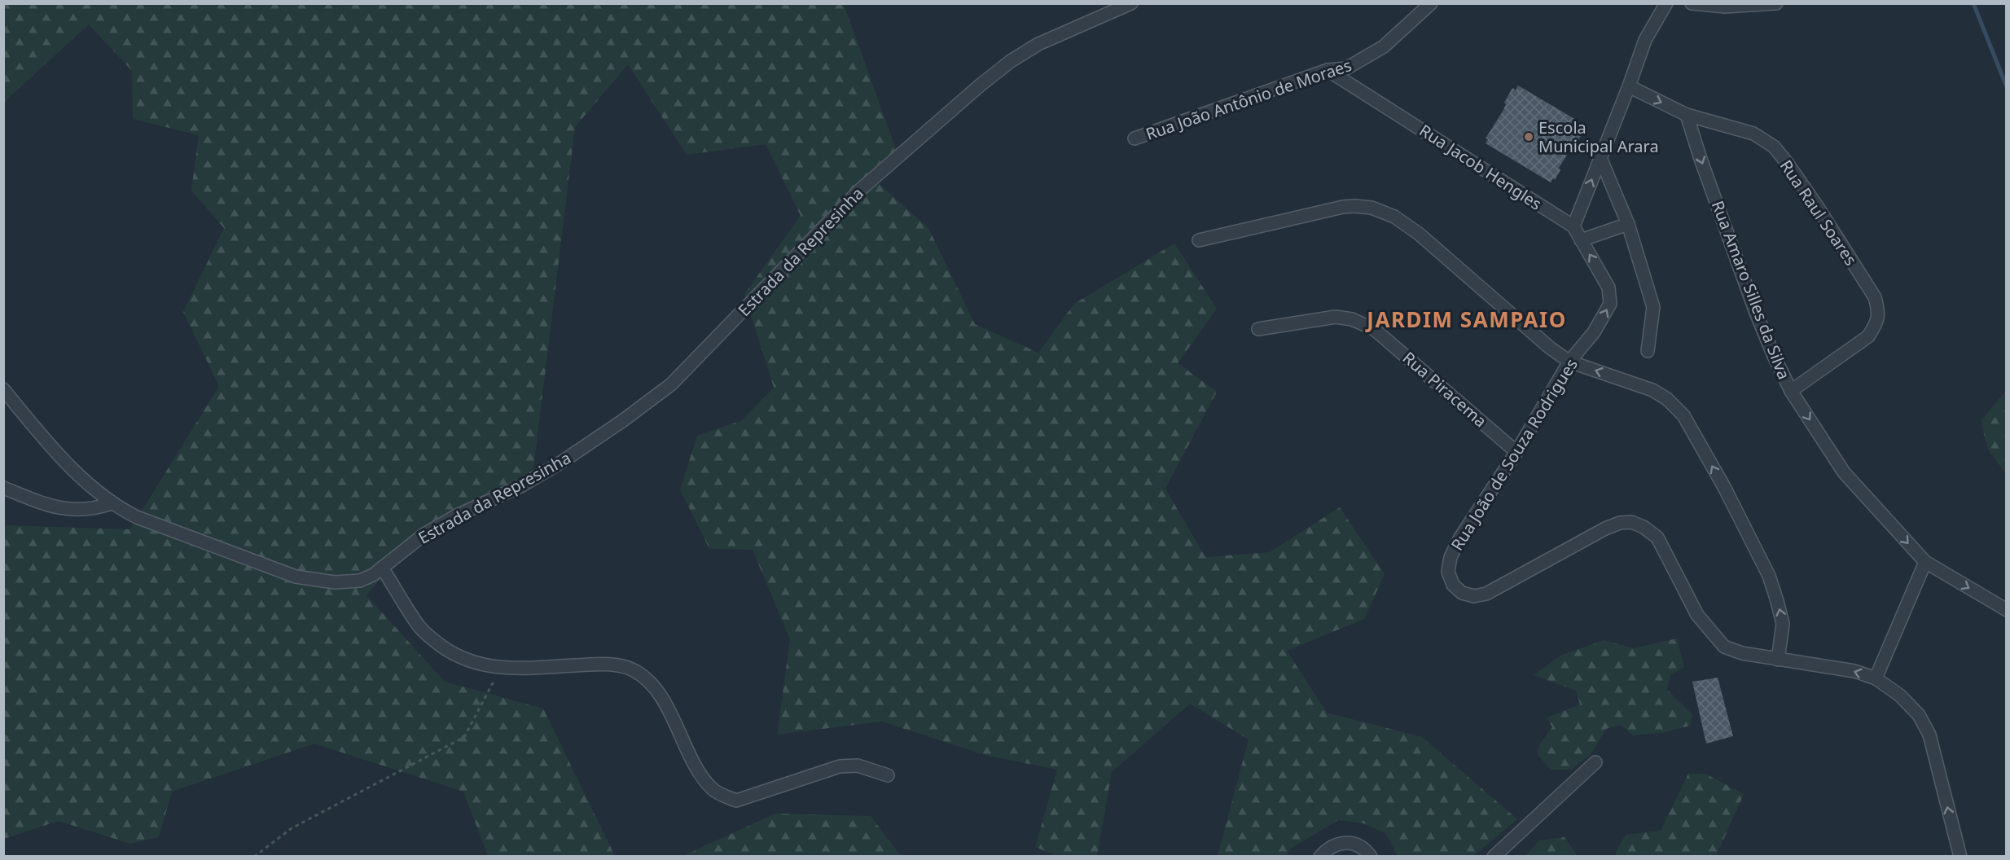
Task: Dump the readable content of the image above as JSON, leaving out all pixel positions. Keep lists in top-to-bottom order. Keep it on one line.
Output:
{"streets":{"street":["Rua João Antônio de Moraes","Rua Jacob Hengles","Rua Raul Soares","Estrada da Represinha","Rua Amaro Silles da Silva","Rua Piracema","Rua João de Souza Rodrigues"]},"crossings":[["Rua João Antônio de Moraes","Rua Jacob Hengles"],["Rua Jacob Hengles","Rua João de Souza Rodrigues"],["Rua Raul Soares","Rua Amaro Silles da Silva"],["Rua Piracema","Rua João de Souza Rodrigues"]],"one_way":["Rua Amaro Silles da Silva"],"districts":["JARDIM SAMPAIO"],"places":["Escola Municipal Arara"]}
